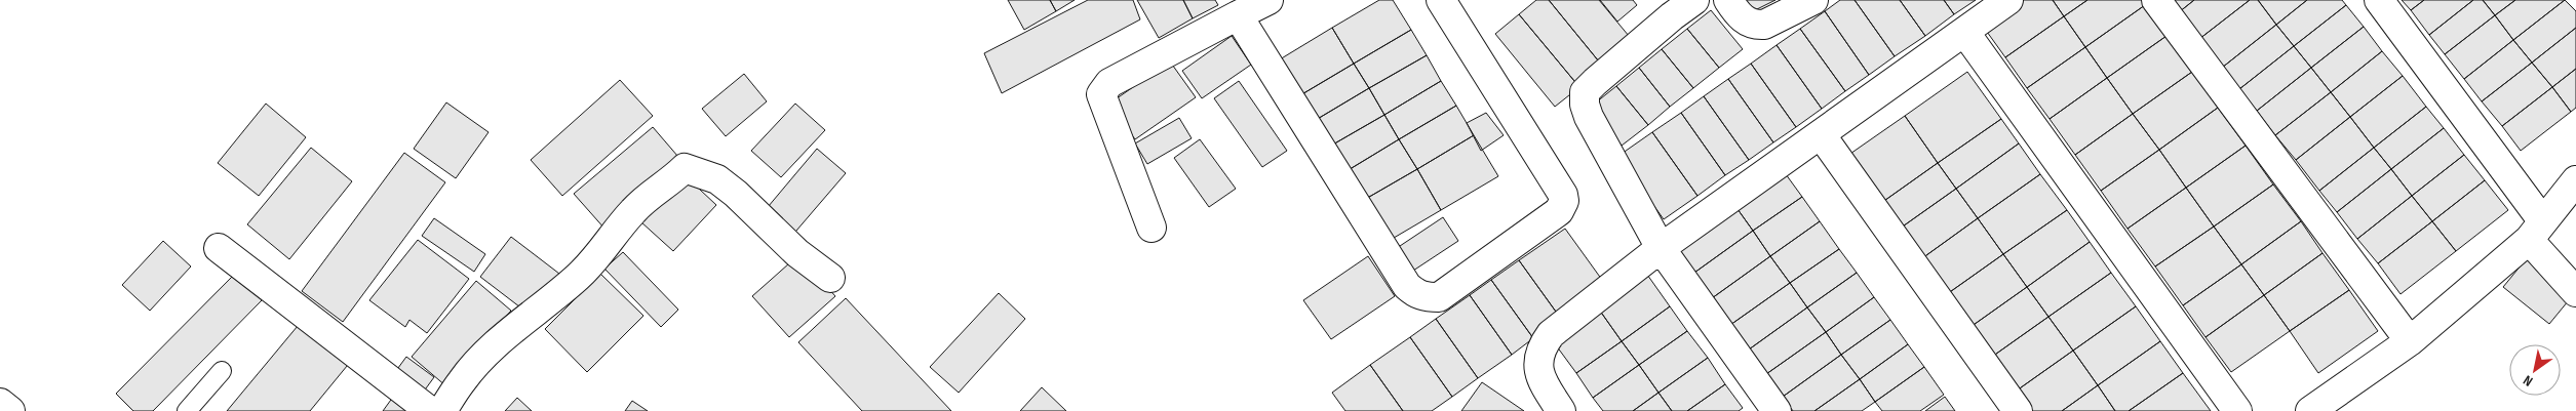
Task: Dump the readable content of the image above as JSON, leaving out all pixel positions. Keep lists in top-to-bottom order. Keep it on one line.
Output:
{"north":"bottom left"}
